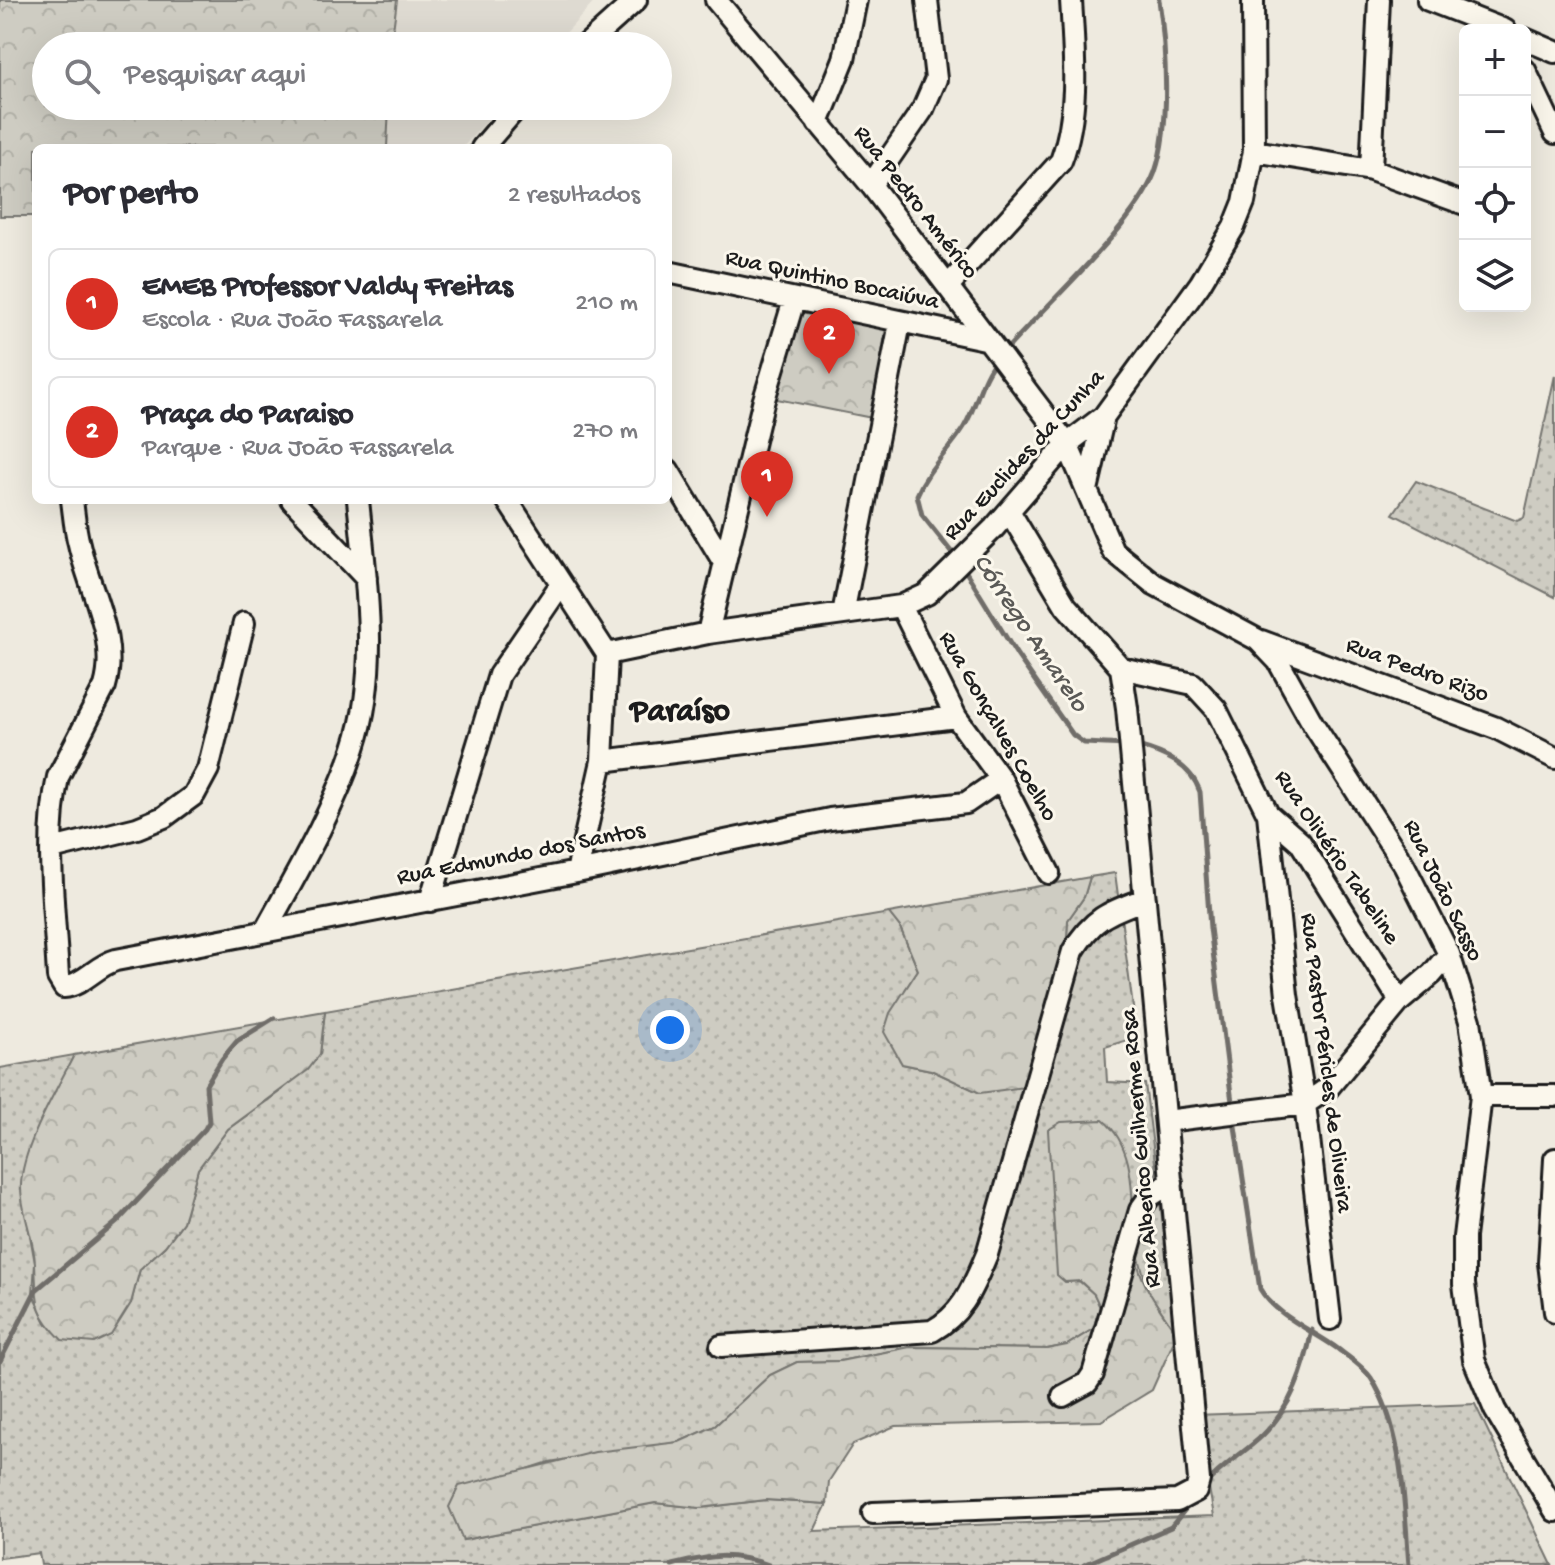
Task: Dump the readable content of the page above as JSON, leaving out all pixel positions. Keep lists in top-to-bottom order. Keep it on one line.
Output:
{"streets":{"street":["Rua Pedro Américo","Rua Quintino Bocaiúva","Rua Euclides da Cunha","Rua Pedro Rizo","Rua Gonçalves Coelho","Rua Edmundo dos Santos","Rua Olivério Tabeline","Rua João Sasso","Rua Pastor Péricles de Oliveira","Rua Alberico Guilherme Rosa"]},"crossings":[["Rua Pedro Américo","Rua Quintino Bocaiúva"],["Rua Pedro Américo","Rua Euclides da Cunha"],["Rua Pedro Américo","Rua João Sasso"],["Rua Euclides da Cunha","Rua Gonçalves Coelho"],["Rua Euclides da Cunha","Rua João Sasso"],["Rua Pedro Rizo","Rua João Sasso"],["Rua Gonçalves Coelho","Rua Edmundo dos Santos"],["Rua Olivério Tabeline","Rua Pastor Péricles de Oliveira"],["Rua Olivério Tabeline","Rua Alberico Guilherme Rosa"]],"districts":["Paraíso"],"water":["Córrego Amarelo"],"page":{"map_buttons":["+","−"],"search":"Pesquisar aqui","heading":["Por perto","2 resultados"],"list":[{"mark":"1","name":"EMEB Professor Valdy Freitas","note":"Escola · Rua João Fassarela","value":"210 m"},{"mark":"2","name":"Praça do Paraiso","note":"Parque · Rua João Fassarela","value":"270 m"}],"pins":["2","1"]}}
